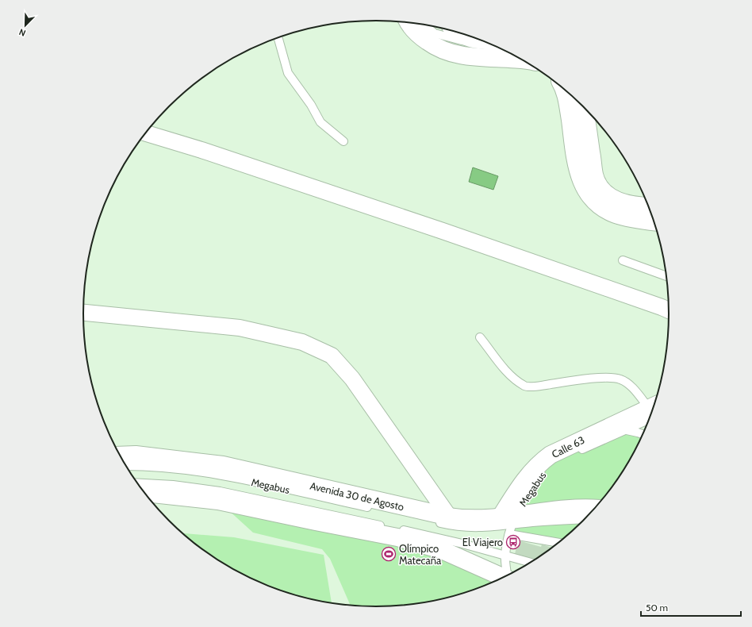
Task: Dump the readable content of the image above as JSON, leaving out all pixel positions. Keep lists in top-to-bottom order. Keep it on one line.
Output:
{"streets":{"main road":["Calle 63","Avenida 30 de Agosto"],"lane":["Megabus"]},"crossings":[["Calle 63","Megabus"],["Calle 63","Avenida 30 de Agosto"],["Megabus","Avenida 30 de Agosto"]],"places":{"bus stop":["El Viajero"],"sports":["Olímpico Matecaña"]},"scale_bar":"50 m","north":"bottom left"}
